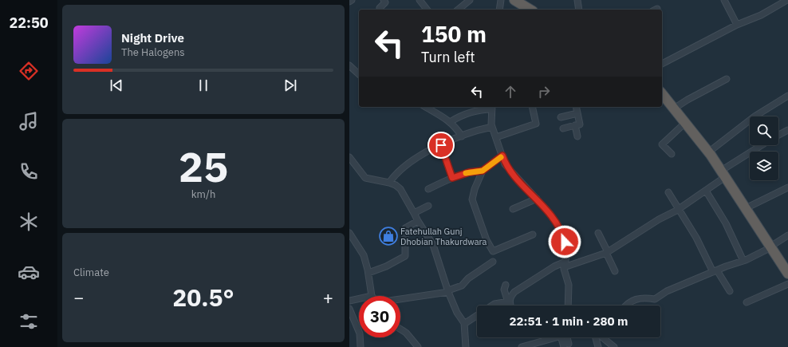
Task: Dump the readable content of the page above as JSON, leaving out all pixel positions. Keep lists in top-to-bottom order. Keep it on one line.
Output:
{"places":{"shop":["Fatehullah Gunj Dhobian Thakurdwara"]},"page":{"tabs":"22:50","turn":["150 m","Turn left"],"song":["Night Drive","The Halogens"],"tile":[["25","km/h"],"Climate"],"heat":["−","20.5°","+"],"limit":"30","trip":"22:51 · 1 min · 280 m"}}
